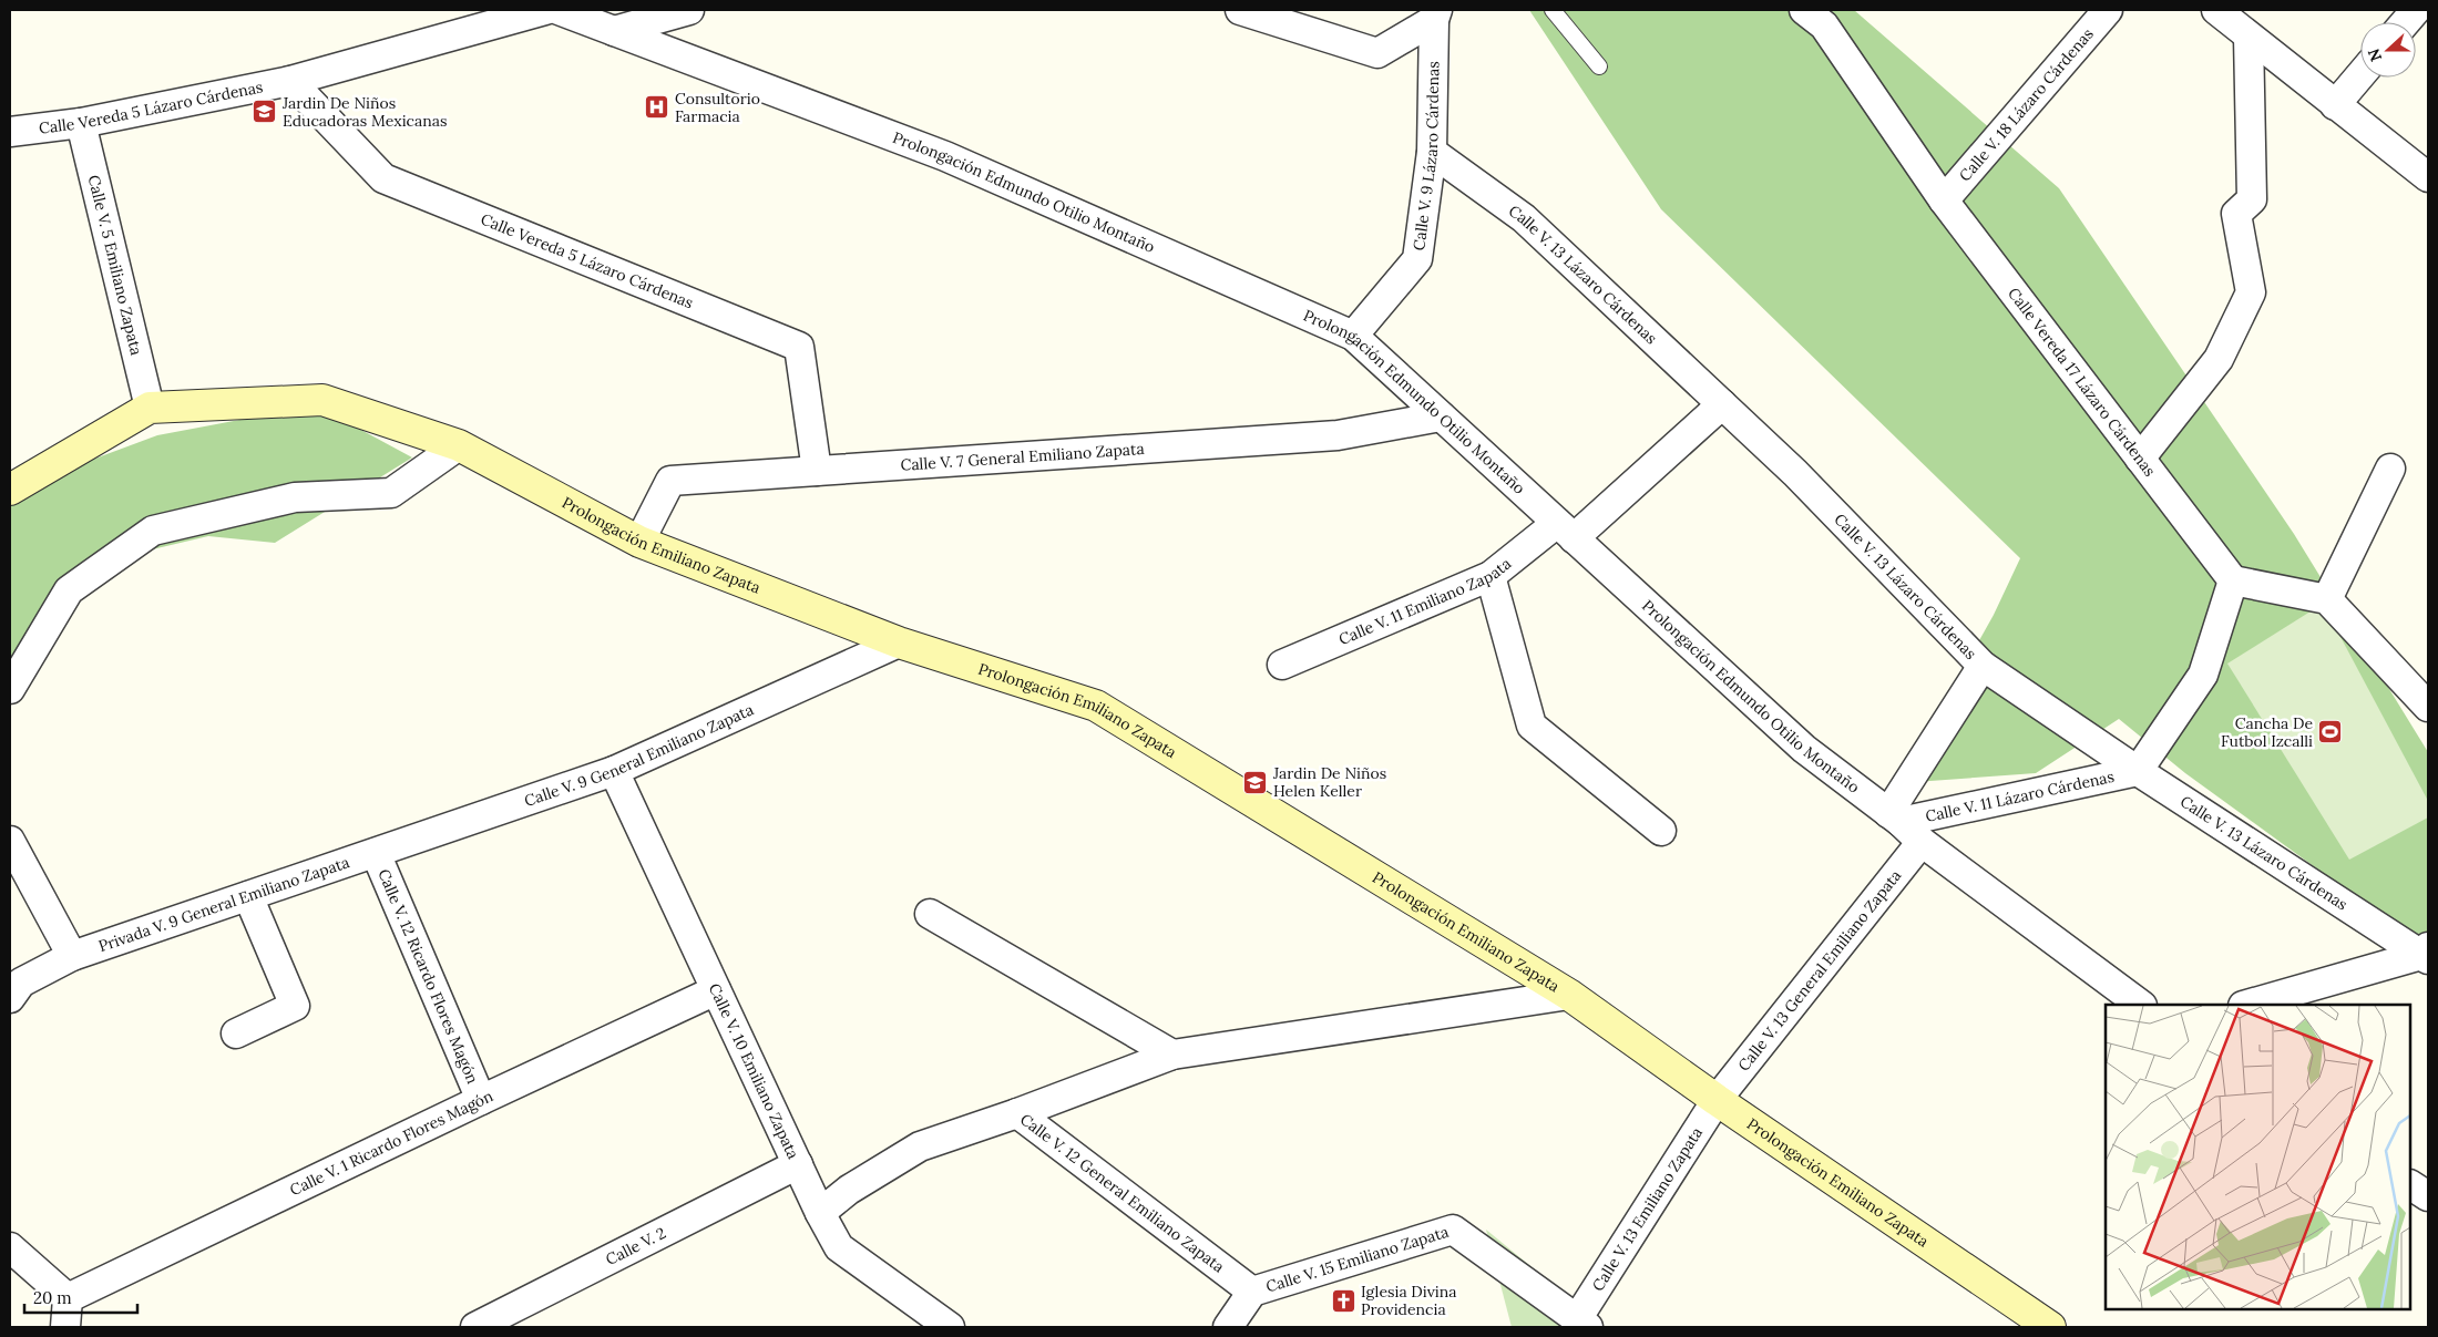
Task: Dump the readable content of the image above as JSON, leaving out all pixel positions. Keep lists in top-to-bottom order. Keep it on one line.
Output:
{"streets":{"main road":["Prolongación Emiliano Zapata"],"street":["Calle V. 18 Lázaro Cárdenas","Calle Vereda 5 Lázaro Cárdenas","Calle V. 9 Lázaro Cárdenas","Prolongación Edmundo Otilio Montaño","Calle V. 5 Emiliano Zapata","Calle V. 13 Lázaro Cárdenas","Calle Vereda 17 Lázaro Cárdenas","Calle V. 7 General Emiliano Zapata","Calle V. 11 Emiliano Zapata","Calle V. 9 General Emiliano Zapata","Calle V. 11 Lázaro Cárdenas","Privada V. 9 General Emiliano Zapata","Calle V. 13 General Emiliano Zapata","Calle V. 12 Ricardo Flores Magón","Calle V. 10 Emiliano Zapata","Calle V. 1 Ricardo Flores Magón","Calle V. 12 General Emiliano Zapata","Calle V. 13 Emiliano Zapata","Calle V. 2","Calle V. 15 Emiliano Zapata"]},"crossings":[["Calle V. 18 Lázaro Cárdenas","Calle Vereda 17 Lázaro Cárdenas"],["Calle Vereda 5 Lázaro Cárdenas","Calle V. 5 Emiliano Zapata"],["Calle Vereda 5 Lázaro Cárdenas","Calle V. 7 General Emiliano Zapata"],["Calle V. 9 Lázaro Cárdenas","Prolongación Edmundo Otilio Montaño"],["Calle V. 9 Lázaro Cárdenas","Calle V. 13 Lázaro Cárdenas"],["Prolongación Edmundo Otilio Montaño","Calle V. 7 General Emiliano Zapata"],["Prolongación Edmundo Otilio Montaño","Calle V. 11 Emiliano Zapata"],["Prolongación Edmundo Otilio Montaño","Calle V. 11 Lázaro Cárdenas"],["Prolongación Edmundo Otilio Montaño","Calle V. 13 General Emiliano Zapata"],["Calle V. 5 Emiliano Zapata","Prolongación Emiliano Zapata"],["Calle V. 13 Lázaro Cárdenas","Calle V. 11 Emiliano Zapata"],["Calle V. 13 Lázaro Cárdenas","Calle V. 11 Lázaro Cárdenas"],["Calle V. 7 General Emiliano Zapata","Prolongación Emiliano Zapata"],["Prolongación Emiliano Zapata","Calle V. 9 General Emiliano Zapata"],["Prolongación Emiliano Zapata","Calle V. 13 General Emiliano Zapata"],["Prolongación Emiliano Zapata","Calle V. 12 General Emiliano Zapata"],["Prolongación Emiliano Zapata","Calle V. 13 Emiliano Zapata"],["Calle V. 9 General Emiliano Zapata","Privada V. 9 General Emiliano Zapata"],["Calle V. 9 General Emiliano Zapata","Calle V. 12 Ricardo Flores Magón"],["Calle V. 9 General Emiliano Zapata","Calle V. 10 Emiliano Zapata"],["Calle V. 11 Lázaro Cárdenas","Calle V. 13 General Emiliano Zapata"],["Privada V. 9 General Emiliano Zapata","Calle V. 12 Ricardo Flores Magón"],["Calle V. 13 General Emiliano Zapata","Calle V. 13 Emiliano Zapata"],["Calle V. 12 Ricardo Flores Magón","Calle V. 1 Ricardo Flores Magón"],["Calle V. 10 Emiliano Zapata","Calle V. 1 Ricardo Flores Magón"],["Calle V. 10 Emiliano Zapata","Calle V. 2"],["Calle V. 12 General Emiliano Zapata","Calle V. 15 Emiliano Zapata"],["Calle V. 13 Emiliano Zapata","Calle V. 15 Emiliano Zapata"]],"places":{"hospital":["Consultorio Farmacia"],"school or university":["Jardin De Niños Educadoras Mexicanas","Jardin De Niños Helen Keller"],"sports":["Cancha De Futbol Izcalli"],"church":["Iglesia Divina Providencia"]},"scale_bar":"20 m","north":"left"}
